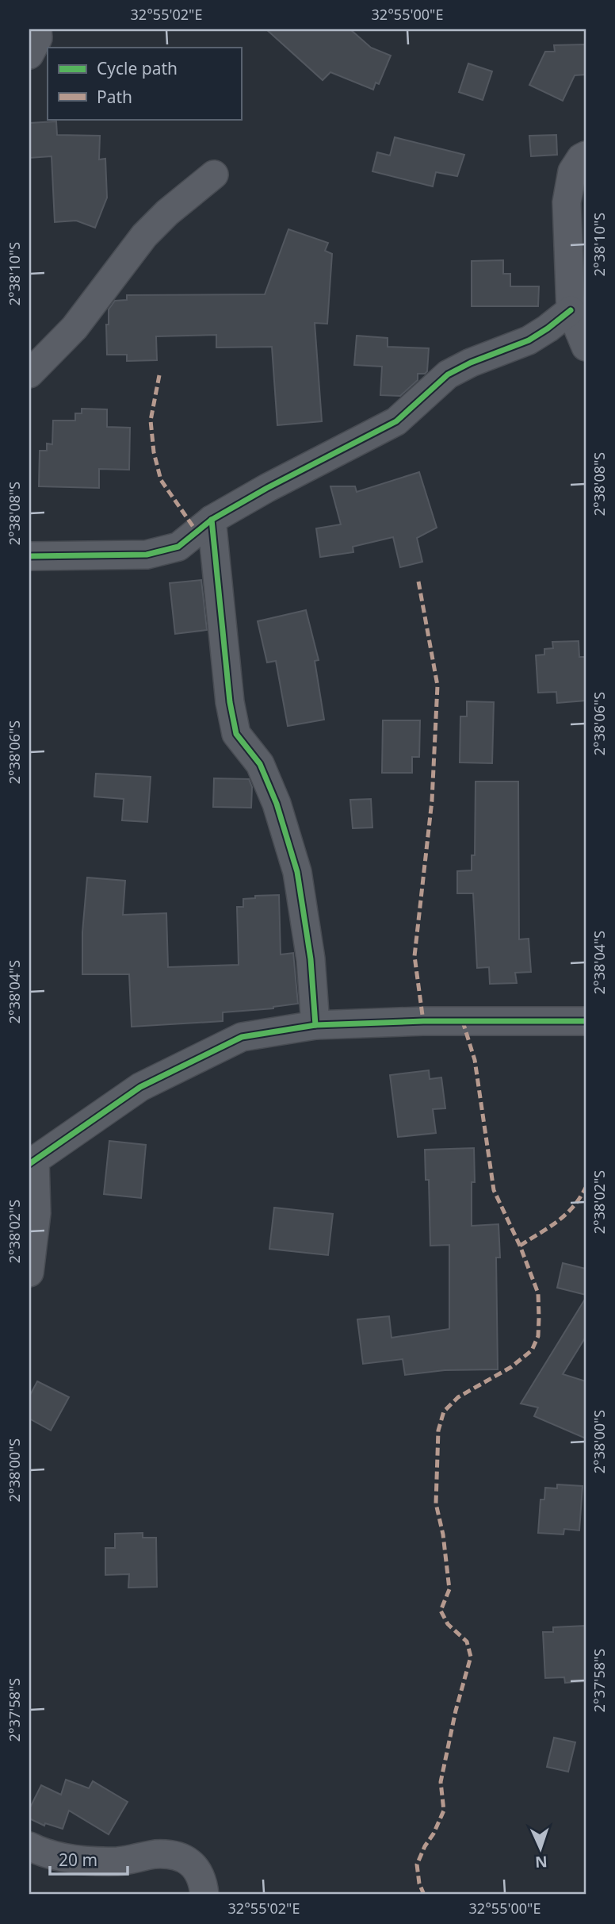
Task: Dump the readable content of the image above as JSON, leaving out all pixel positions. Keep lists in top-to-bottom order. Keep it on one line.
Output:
{"legend":["Cycle path","Path"],"scale_bar":"20 m","north":"bottom","coordinates":["32°55'02\"E","32°55'00\"E","2°38'10\"S","2°38'08\"S","2°38'06\"S","2°38'04\"S","2°38'02\"S","2°38'00\"S","2°37'58\"S"]}
